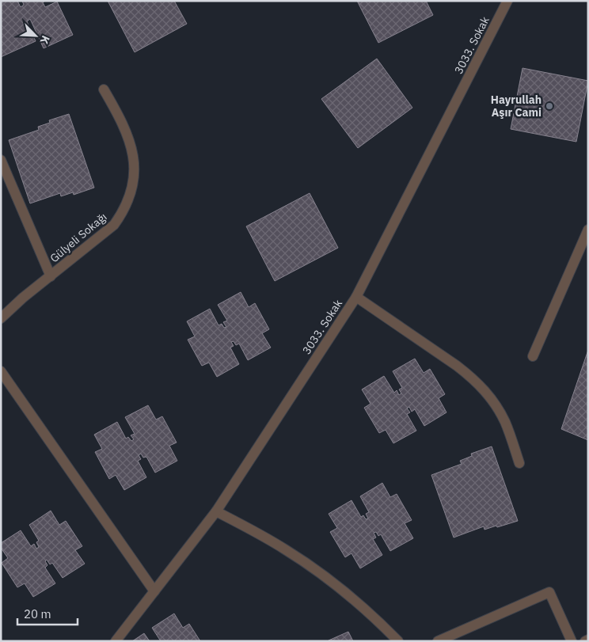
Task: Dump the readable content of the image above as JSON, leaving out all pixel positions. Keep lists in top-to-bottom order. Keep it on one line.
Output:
{"streets":{"street":["3033. Sokak","Gülyeli Sokağı"]},"places":["Hayrullah Aşır Cami"],"scale_bar":"20 m","north":"bottom right"}
